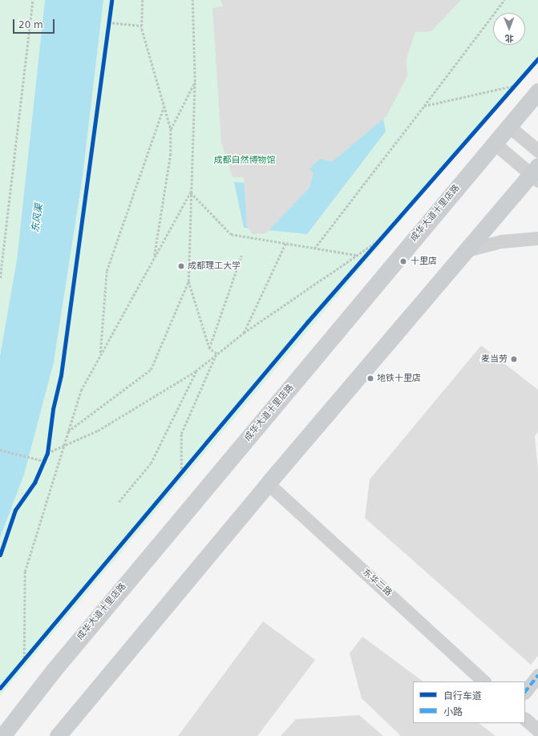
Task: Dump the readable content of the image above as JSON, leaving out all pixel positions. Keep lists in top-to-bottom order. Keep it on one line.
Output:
{"streets":{"main road":["成华大道十里店路"],"street":["东华二路"]},"water":["东风渠"],"parks":["成都自然博物馆"],"places":["十里店","成都理工大学","麦当劳","地铁十里店"],"legend":["自行车道","小路"],"scale_bar":"20 m","north":"bottom"}
